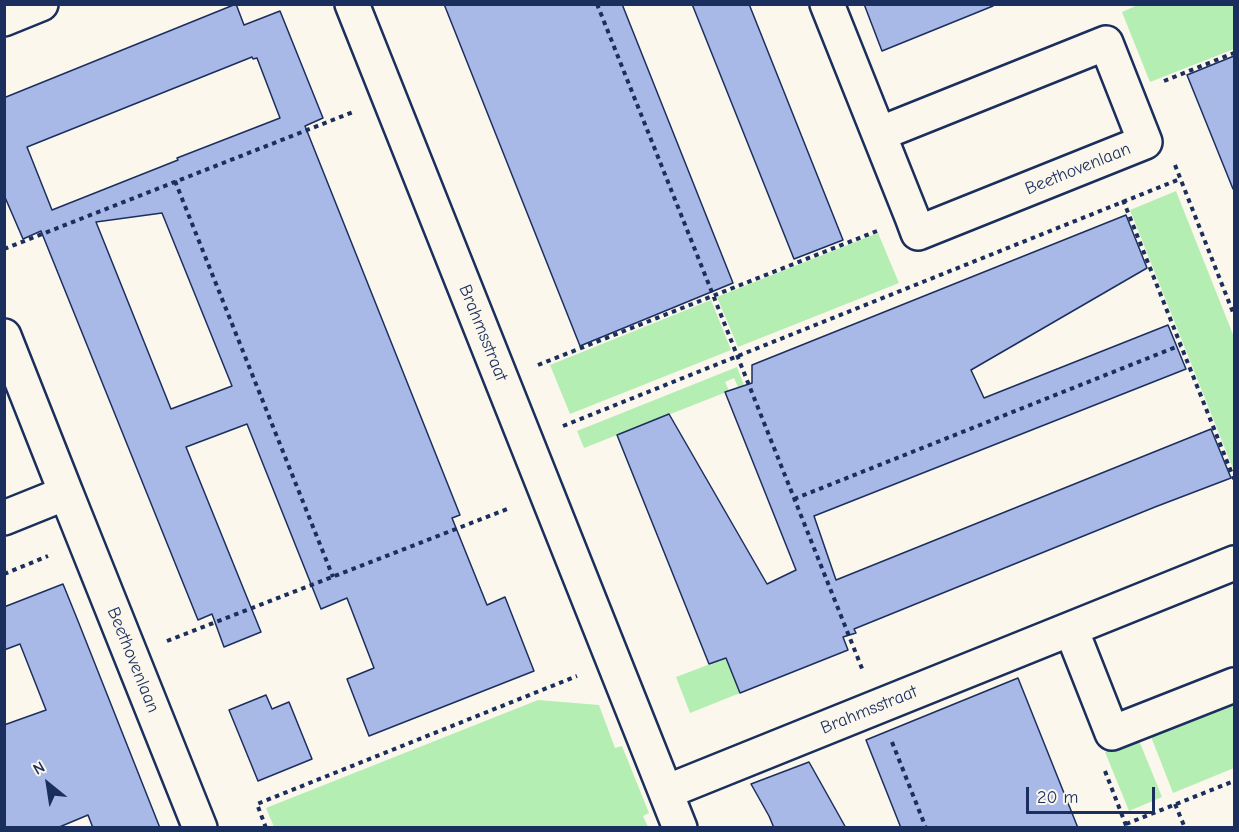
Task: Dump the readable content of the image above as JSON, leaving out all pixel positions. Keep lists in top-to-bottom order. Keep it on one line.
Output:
{"streets":{"street":["Beethovenlaan","Brahmsstraat"]},"scale_bar":"20 m","north":"top left"}
